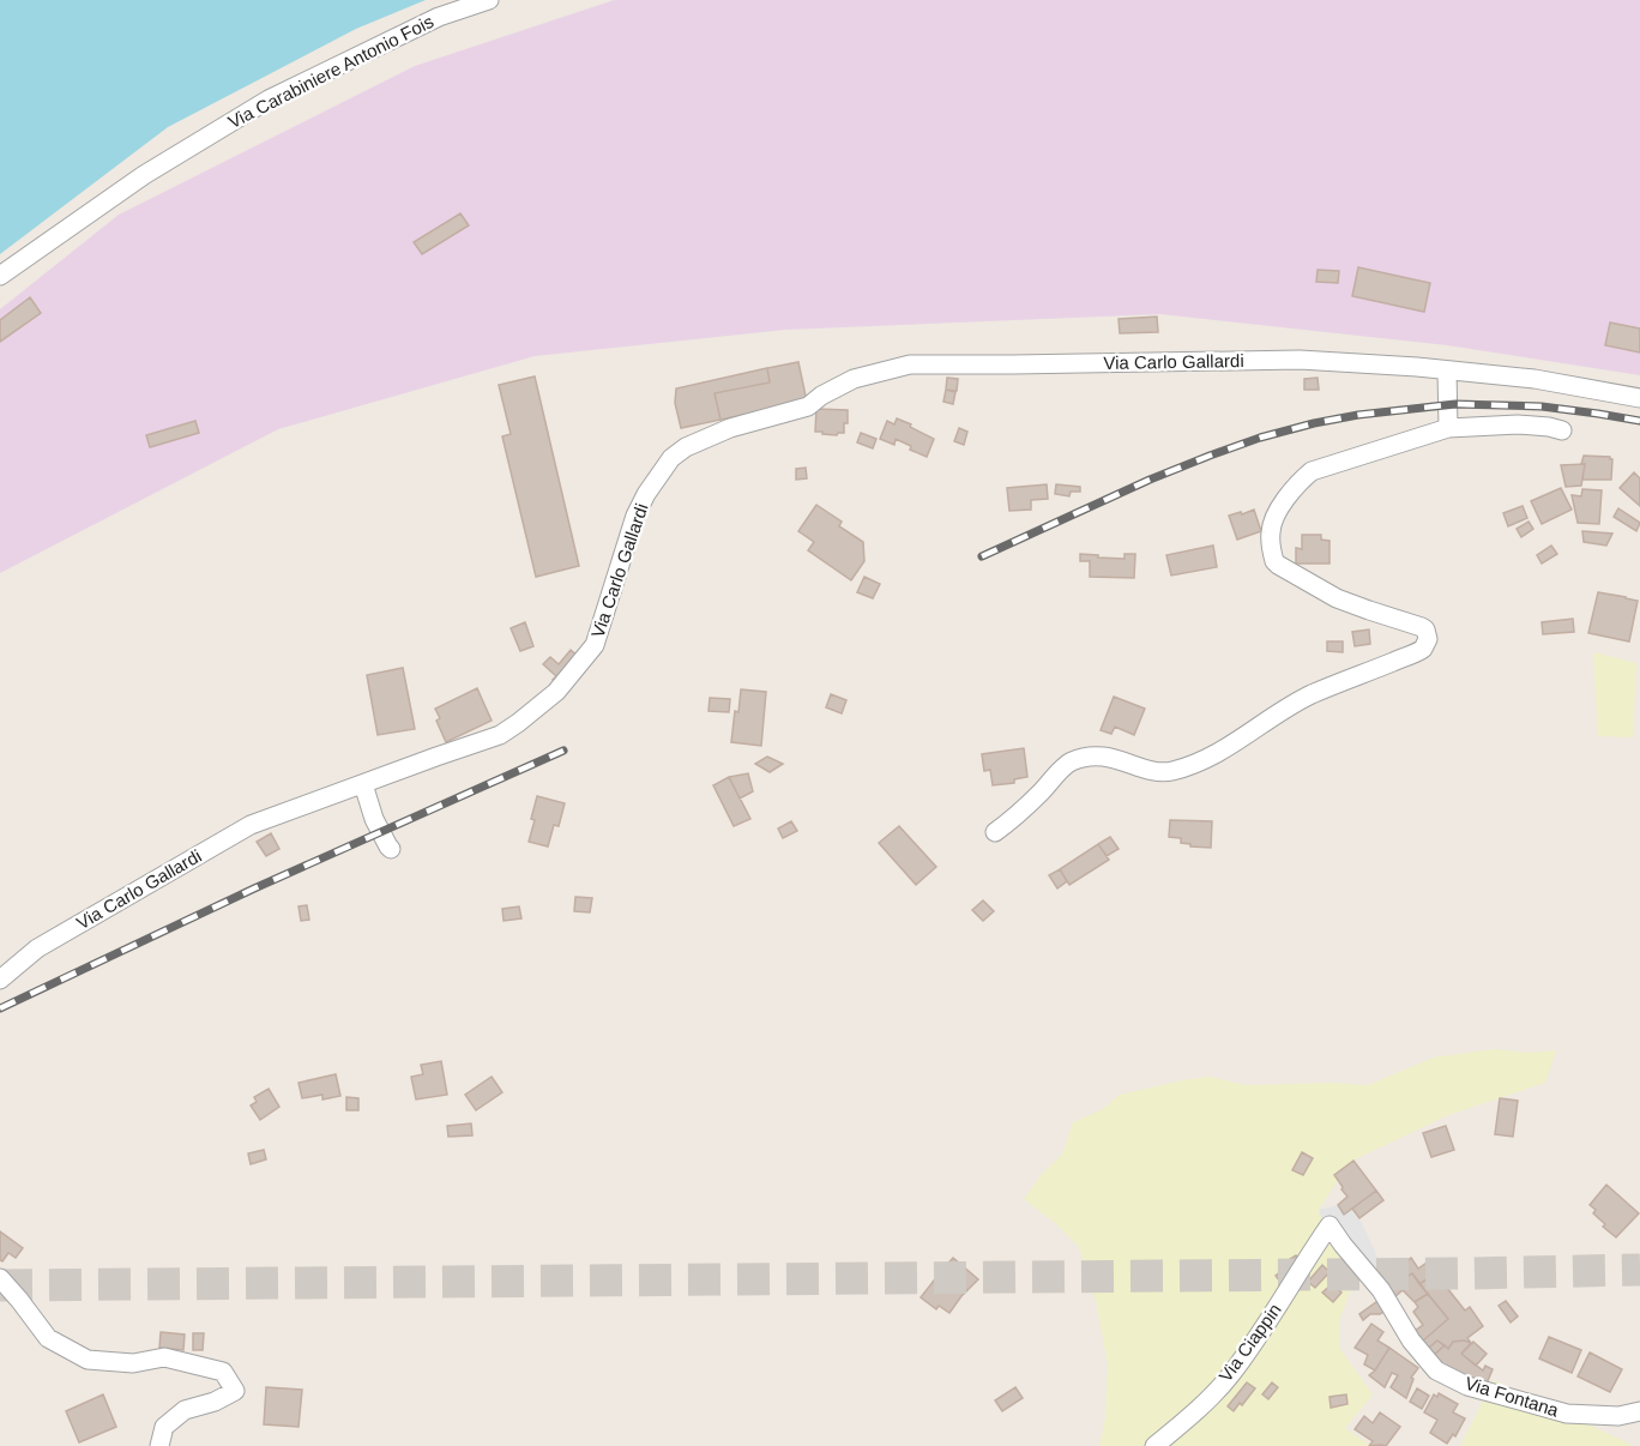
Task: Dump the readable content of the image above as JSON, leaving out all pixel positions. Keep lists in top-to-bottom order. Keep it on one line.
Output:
{"streets":{"street":["Via Carabiniere Antonio Fois","Via Carlo Gallardi","Via Ciappin","Via Fontana"]},"crossings":[["Via Ciappin","Via Fontana"]]}
